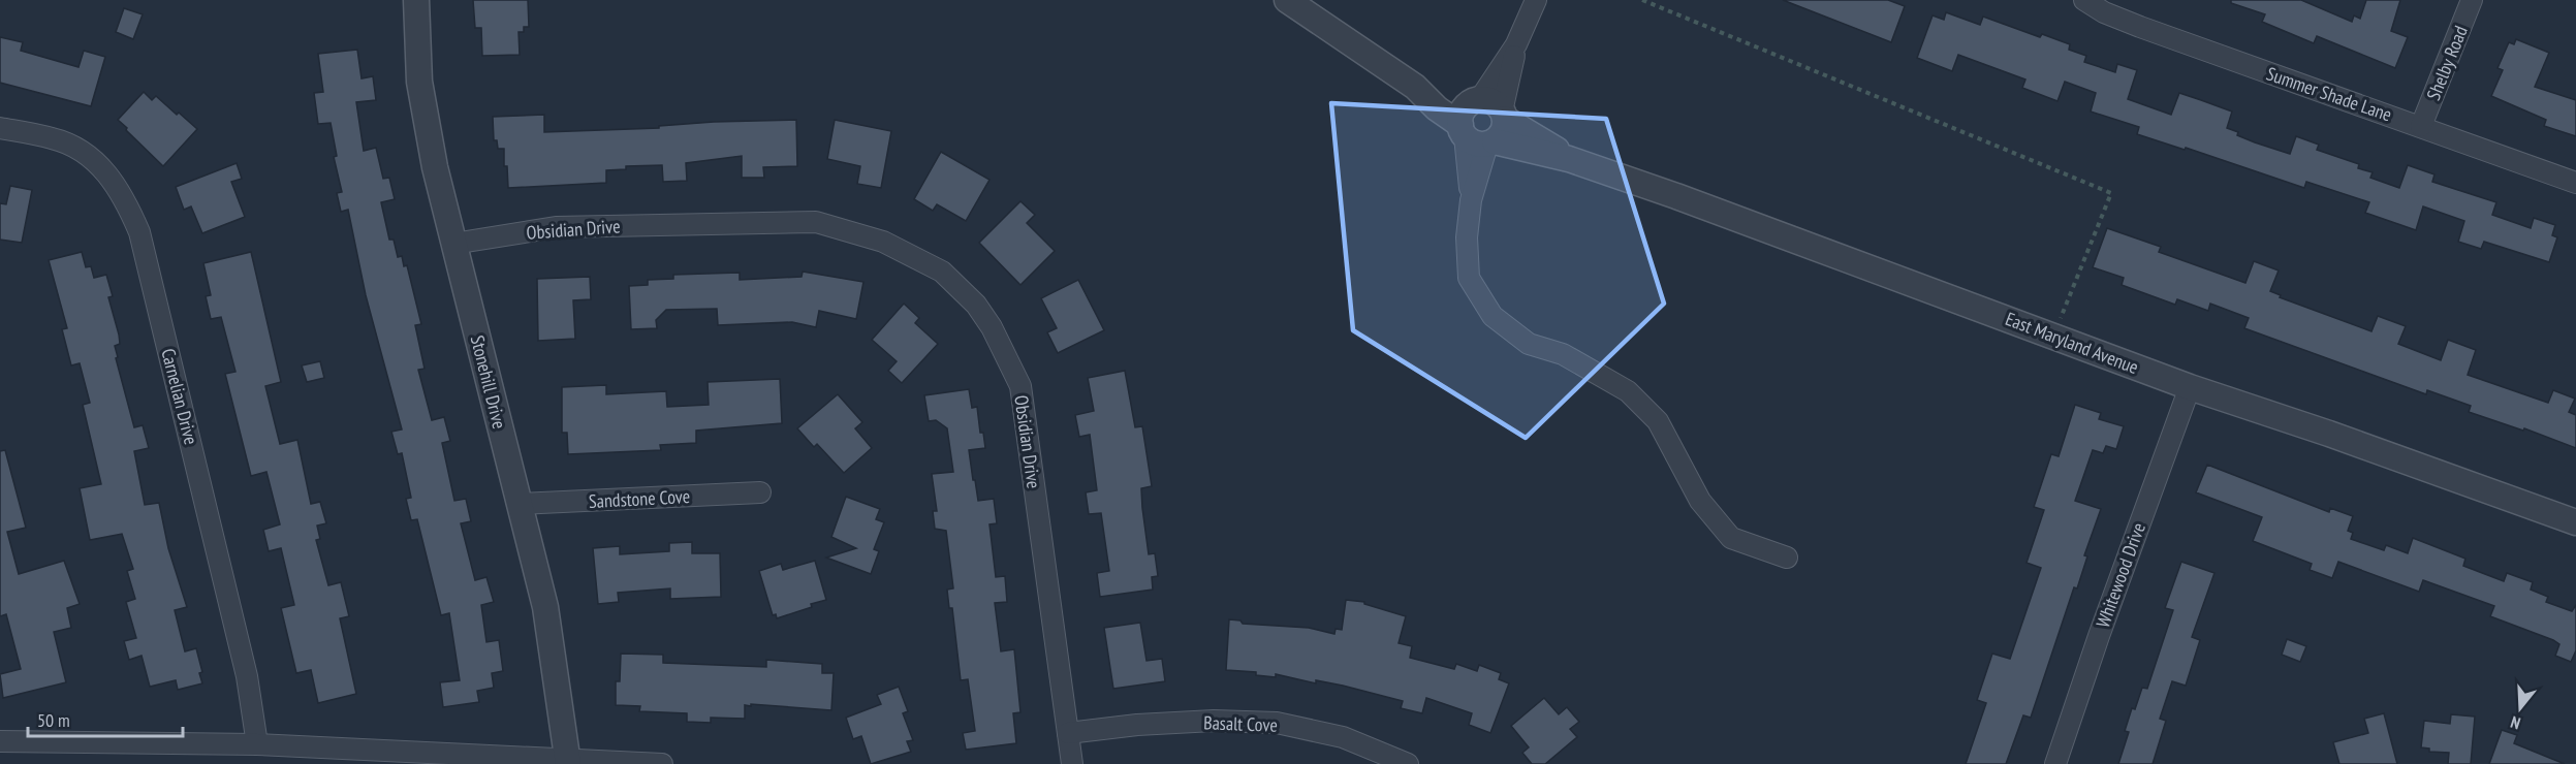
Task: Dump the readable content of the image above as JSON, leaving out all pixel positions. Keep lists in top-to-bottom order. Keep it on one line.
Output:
{"streets":{"street":["Shelby Road","Summer Shade Lane","Obsidian Drive","East Maryland Avenue","Stonehill Drive","Carnelian Drive","Sandstone Cove","Whitewood Drive","Basalt Cove"]},"crossings":[["Shelby Road","Summer Shade Lane"],["Obsidian Drive","Stonehill Drive"],["Obsidian Drive","Basalt Cove"],["East Maryland Avenue","Whitewood Drive"],["Stonehill Drive","Sandstone Cove"]],"scale_bar":"50 m","north":"bottom"}
